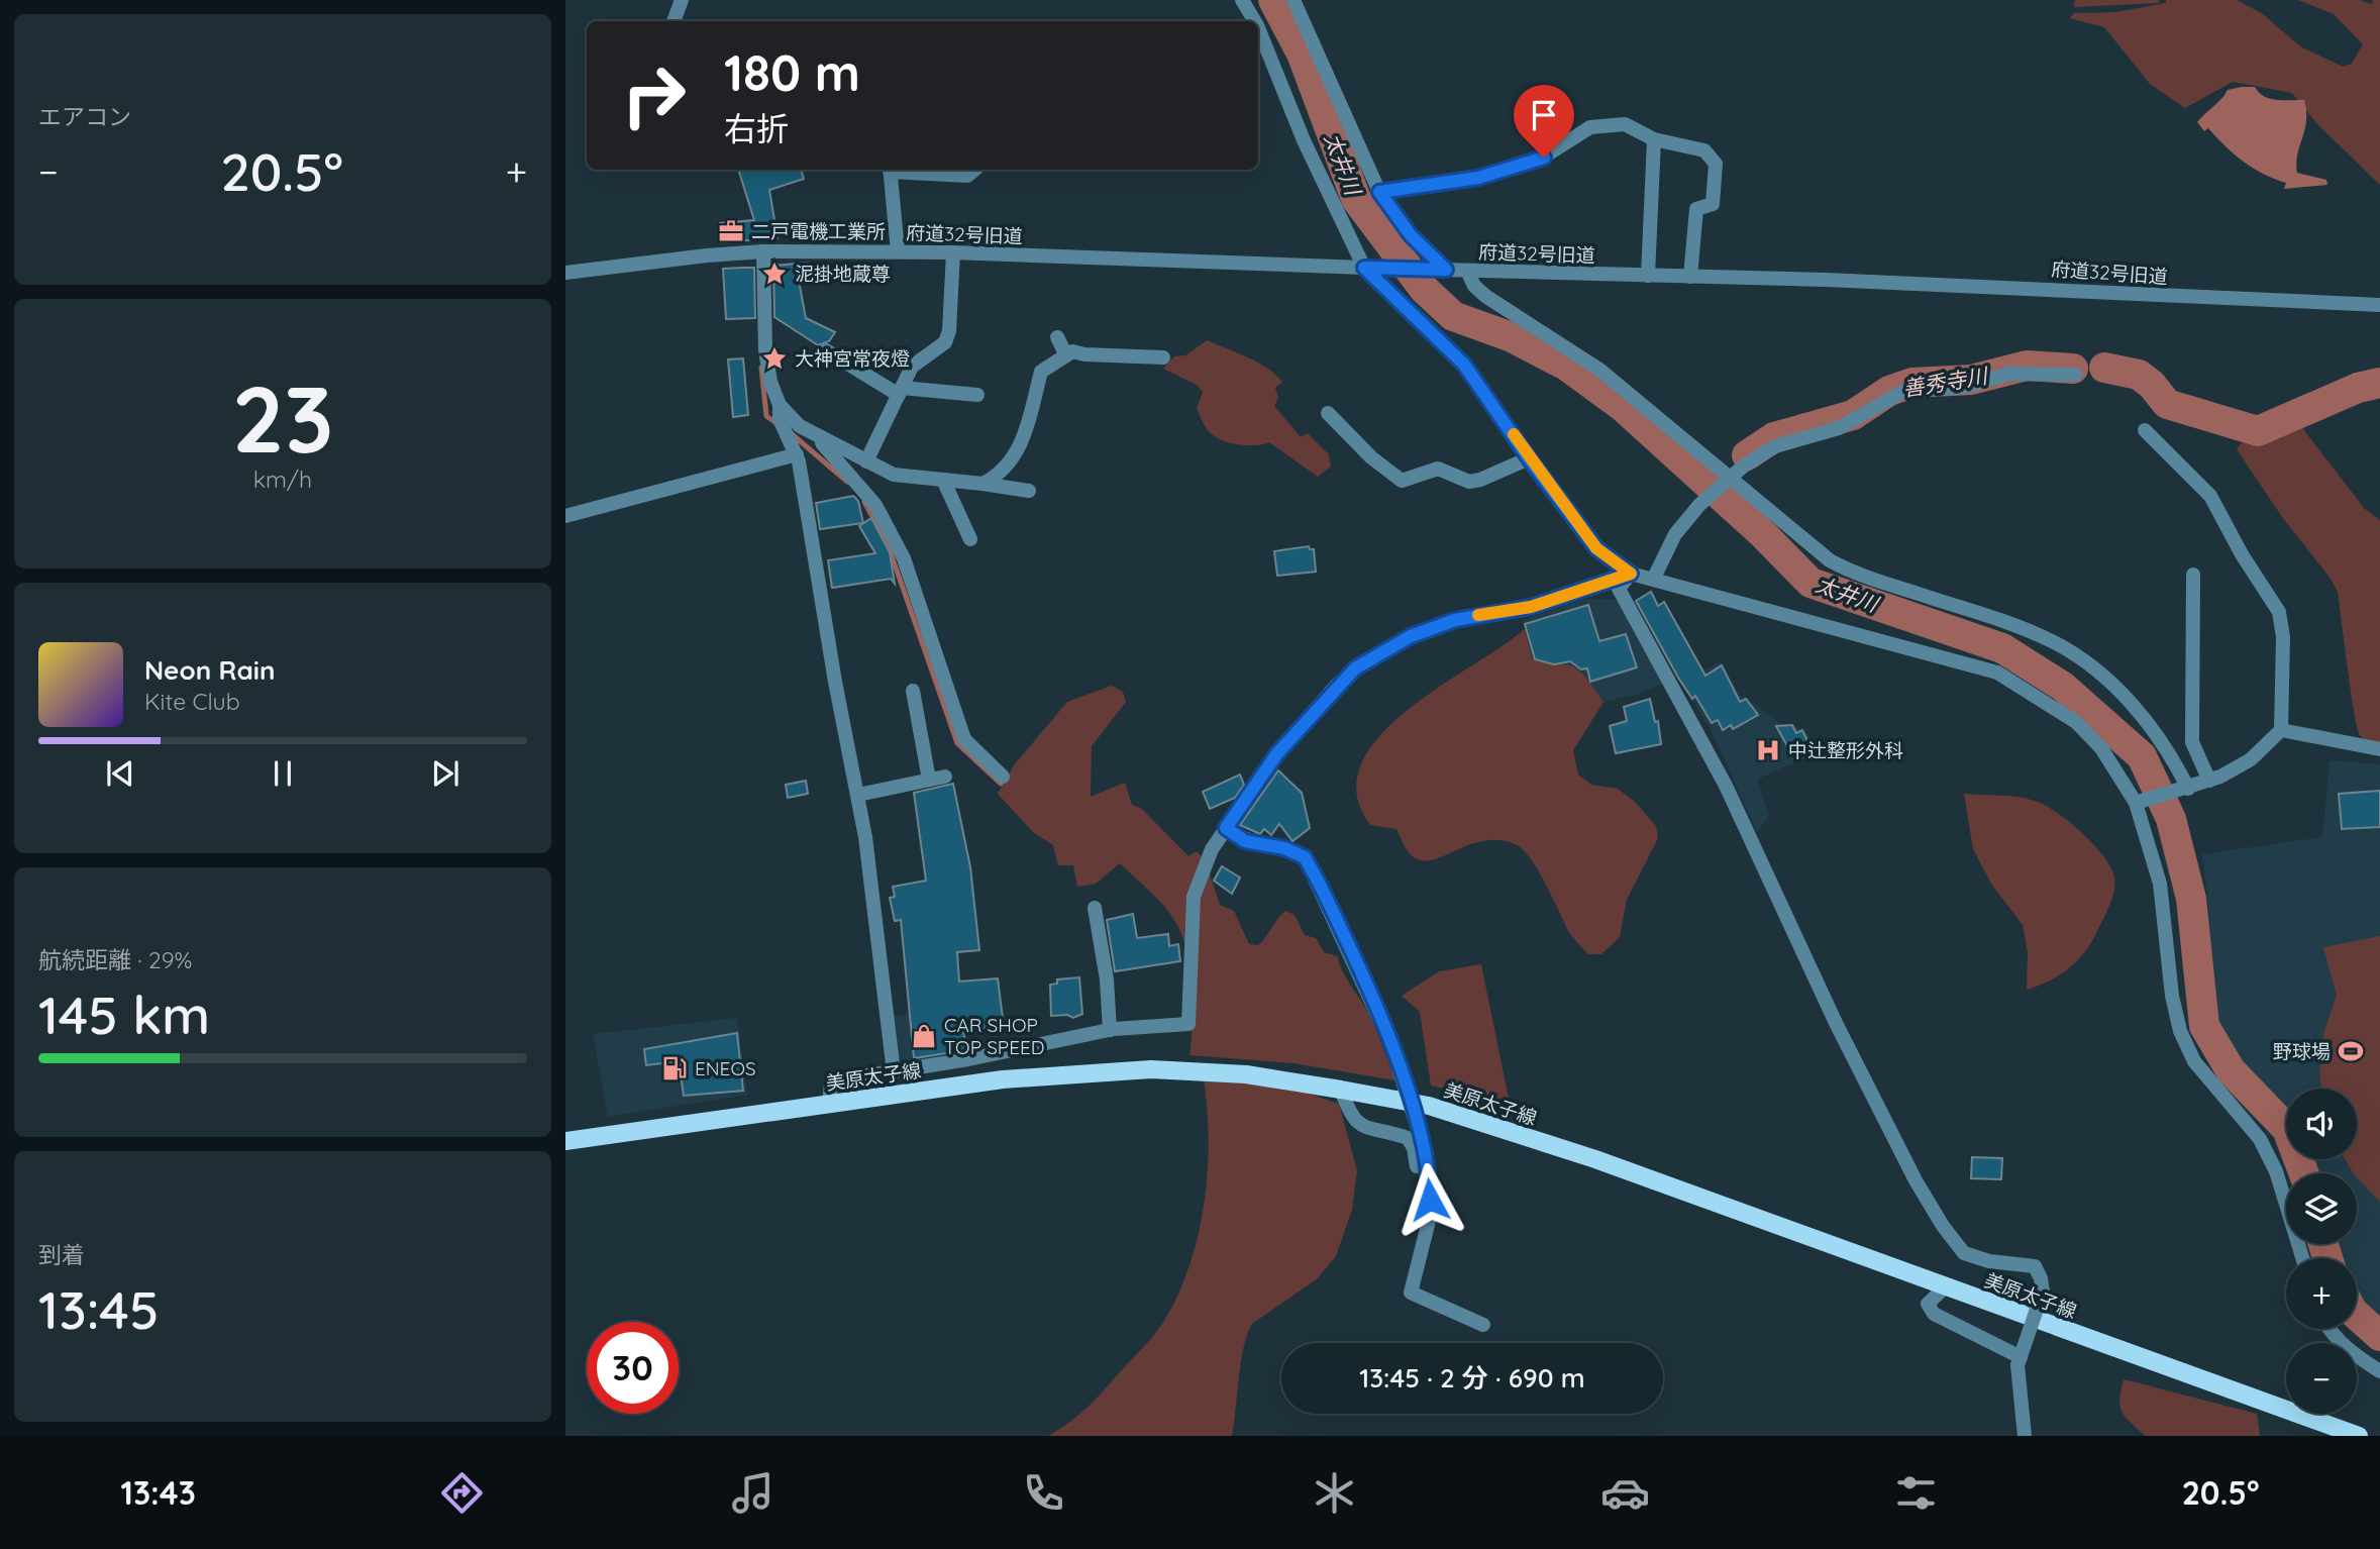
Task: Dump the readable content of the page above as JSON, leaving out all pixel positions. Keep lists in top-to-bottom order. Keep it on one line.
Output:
{"streets":{"main road":["美原太子線"],"street":["府道32号旧道"]},"water":["太井川","善秀寺川"],"places":{"office":["二戸電機工業所"],"place":["泥掛地蔵尊","大神宮常夜燈"],"hospital":["中辻整形外科"],"shop":["CAR SHOP TOP SPEED"],"sports":["野球場"],"fuel station":["ENEOS"]},"page":{"tile":["エアコン",["23","km/h"],["航続距離 · 29%","145 km"],["到着","13:45"]],"turn":["180 m","右折"],"heat":["−","20.5°","+"],"song":["Neon Rain","Kite Club"],"map_buttons":["+","−"],"limit":"30","trip":"13:45 · 2 分 · 690 m","tabs":["13:43","20.5°"]}}
